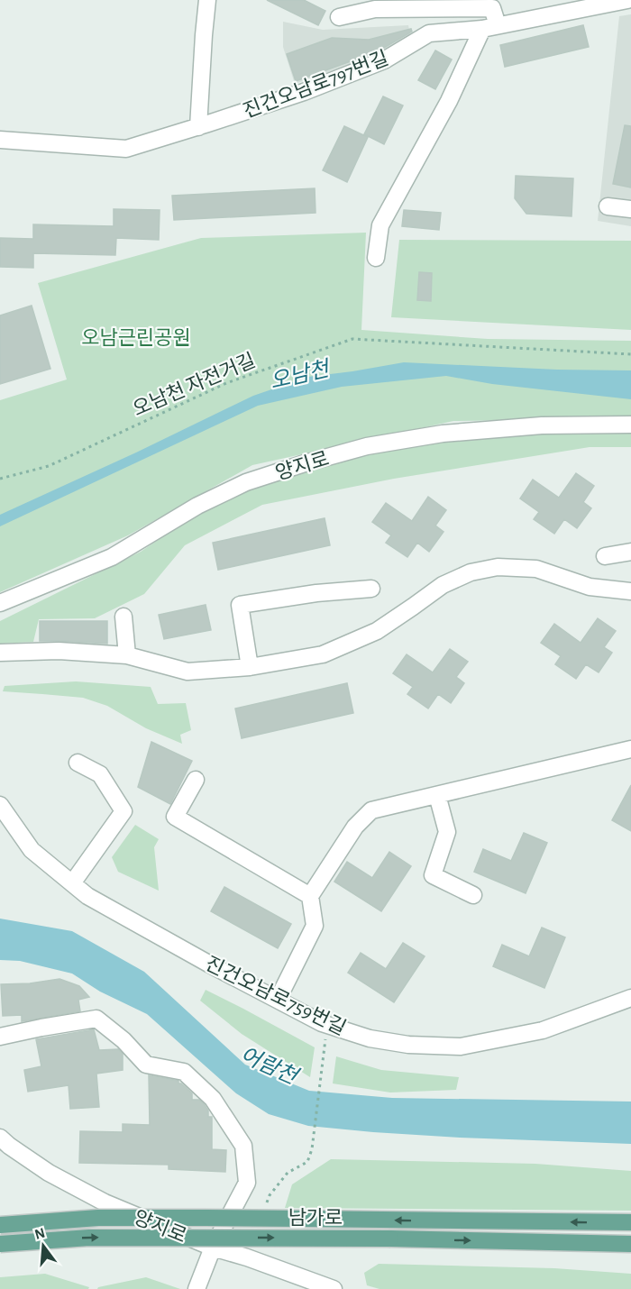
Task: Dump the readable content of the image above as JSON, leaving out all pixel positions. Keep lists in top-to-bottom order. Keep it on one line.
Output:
{"streets":{"main road":["남가로"],"street":["진건오남로797번길","양지로","진건오남로759번길"],"path":["오남천 자전거길"]},"water":["오남천","어람천"],"parks":["오남근린공원"],"north":"top"}
